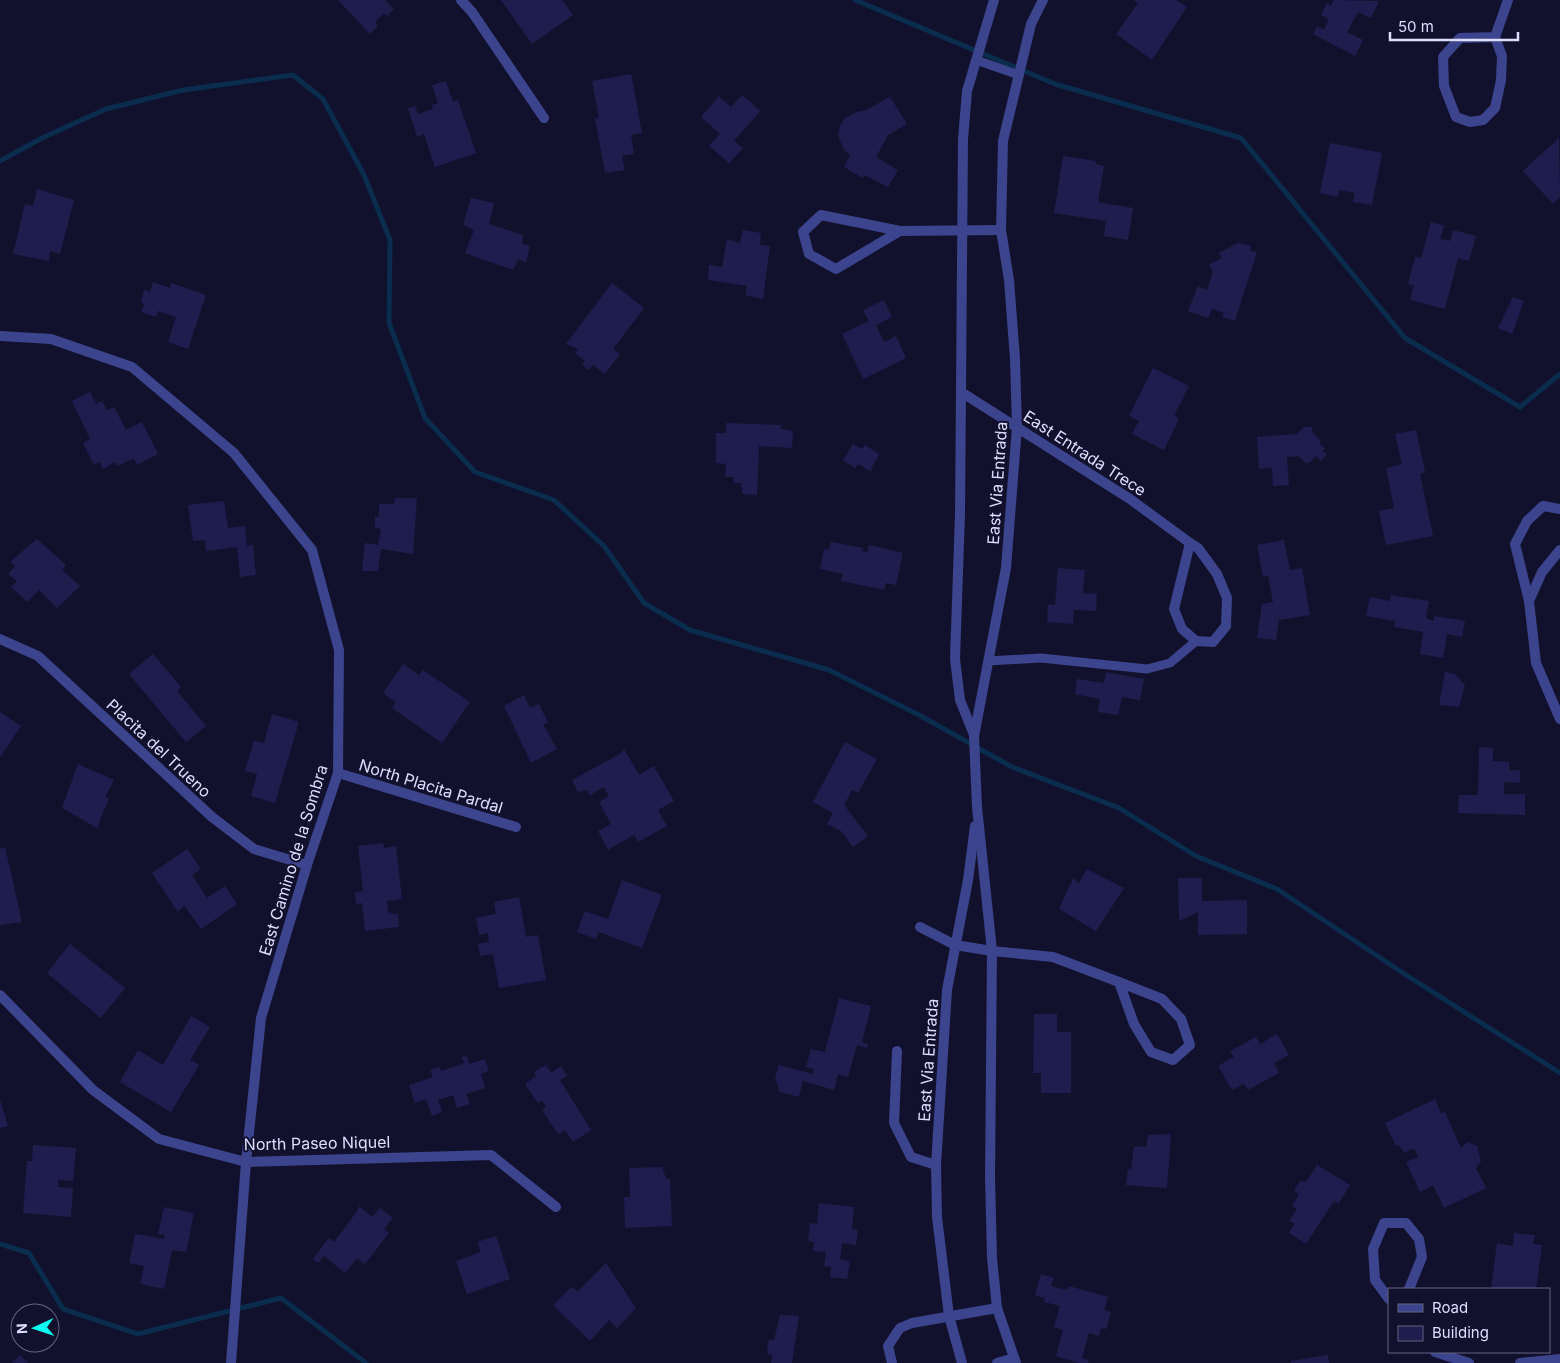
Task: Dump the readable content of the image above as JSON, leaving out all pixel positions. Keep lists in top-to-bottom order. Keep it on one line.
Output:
{"streets":{"street":["East Entrada Trece","East Via Entrada","Placita del Trueno","North Placita Pardal","East Camino de la Sombra","North Paseo Niquel"]},"crossings":[["East Entrada Trece","East Via Entrada"],["Placita del Trueno","East Camino de la Sombra"],["North Placita Pardal","East Camino de la Sombra"],["East Camino de la Sombra","North Paseo Niquel"]],"legend":["Road","Building"],"scale_bar":"50 m","north":"left"}
